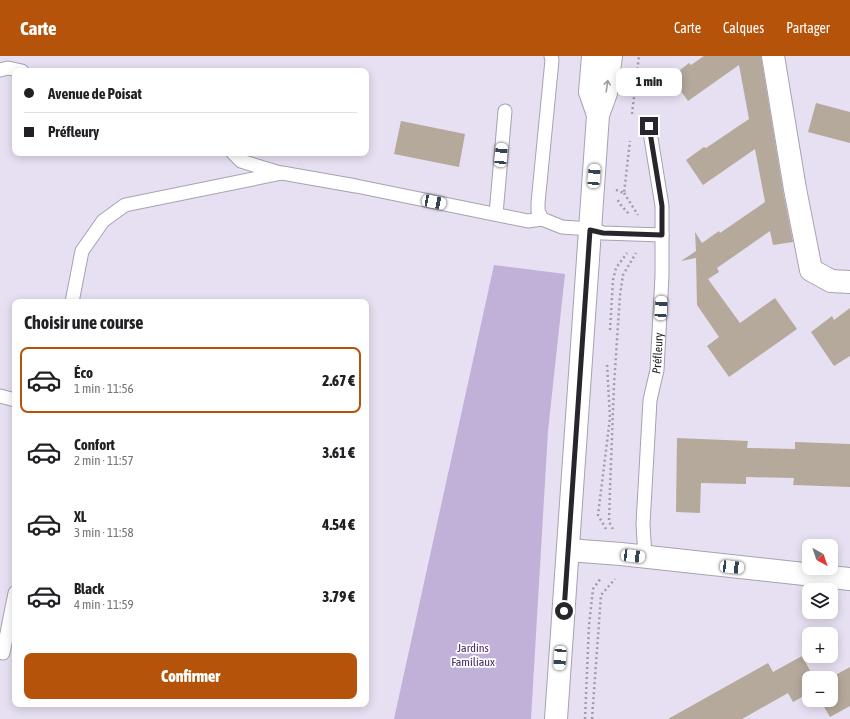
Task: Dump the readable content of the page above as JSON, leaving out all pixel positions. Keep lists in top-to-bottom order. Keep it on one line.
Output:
{"streets":{"lane":["Préfleury"]},"parks":["Jardins Familiaux"],"north":"bottom right","page":{"header":"Carte","nav":["Carte","Calques","Partager"],"bubble":"1 min","banner":["Avenue de Poisat","Préfleury"],"heading":"Choisir une course","list":[{"name":"Éco","note":"1 min · 11:56","value":"2.67 €"},{"name":"Confort","note":"2 min · 11:57","value":"3.61 €"},{"name":"XL","note":"3 min · 11:58","value":"4.54 €"},{"name":"Black","note":"4 min · 11:59","value":"3.79 €"}],"map_buttons":["+","−"],"buttons":"Confirmer"}}
